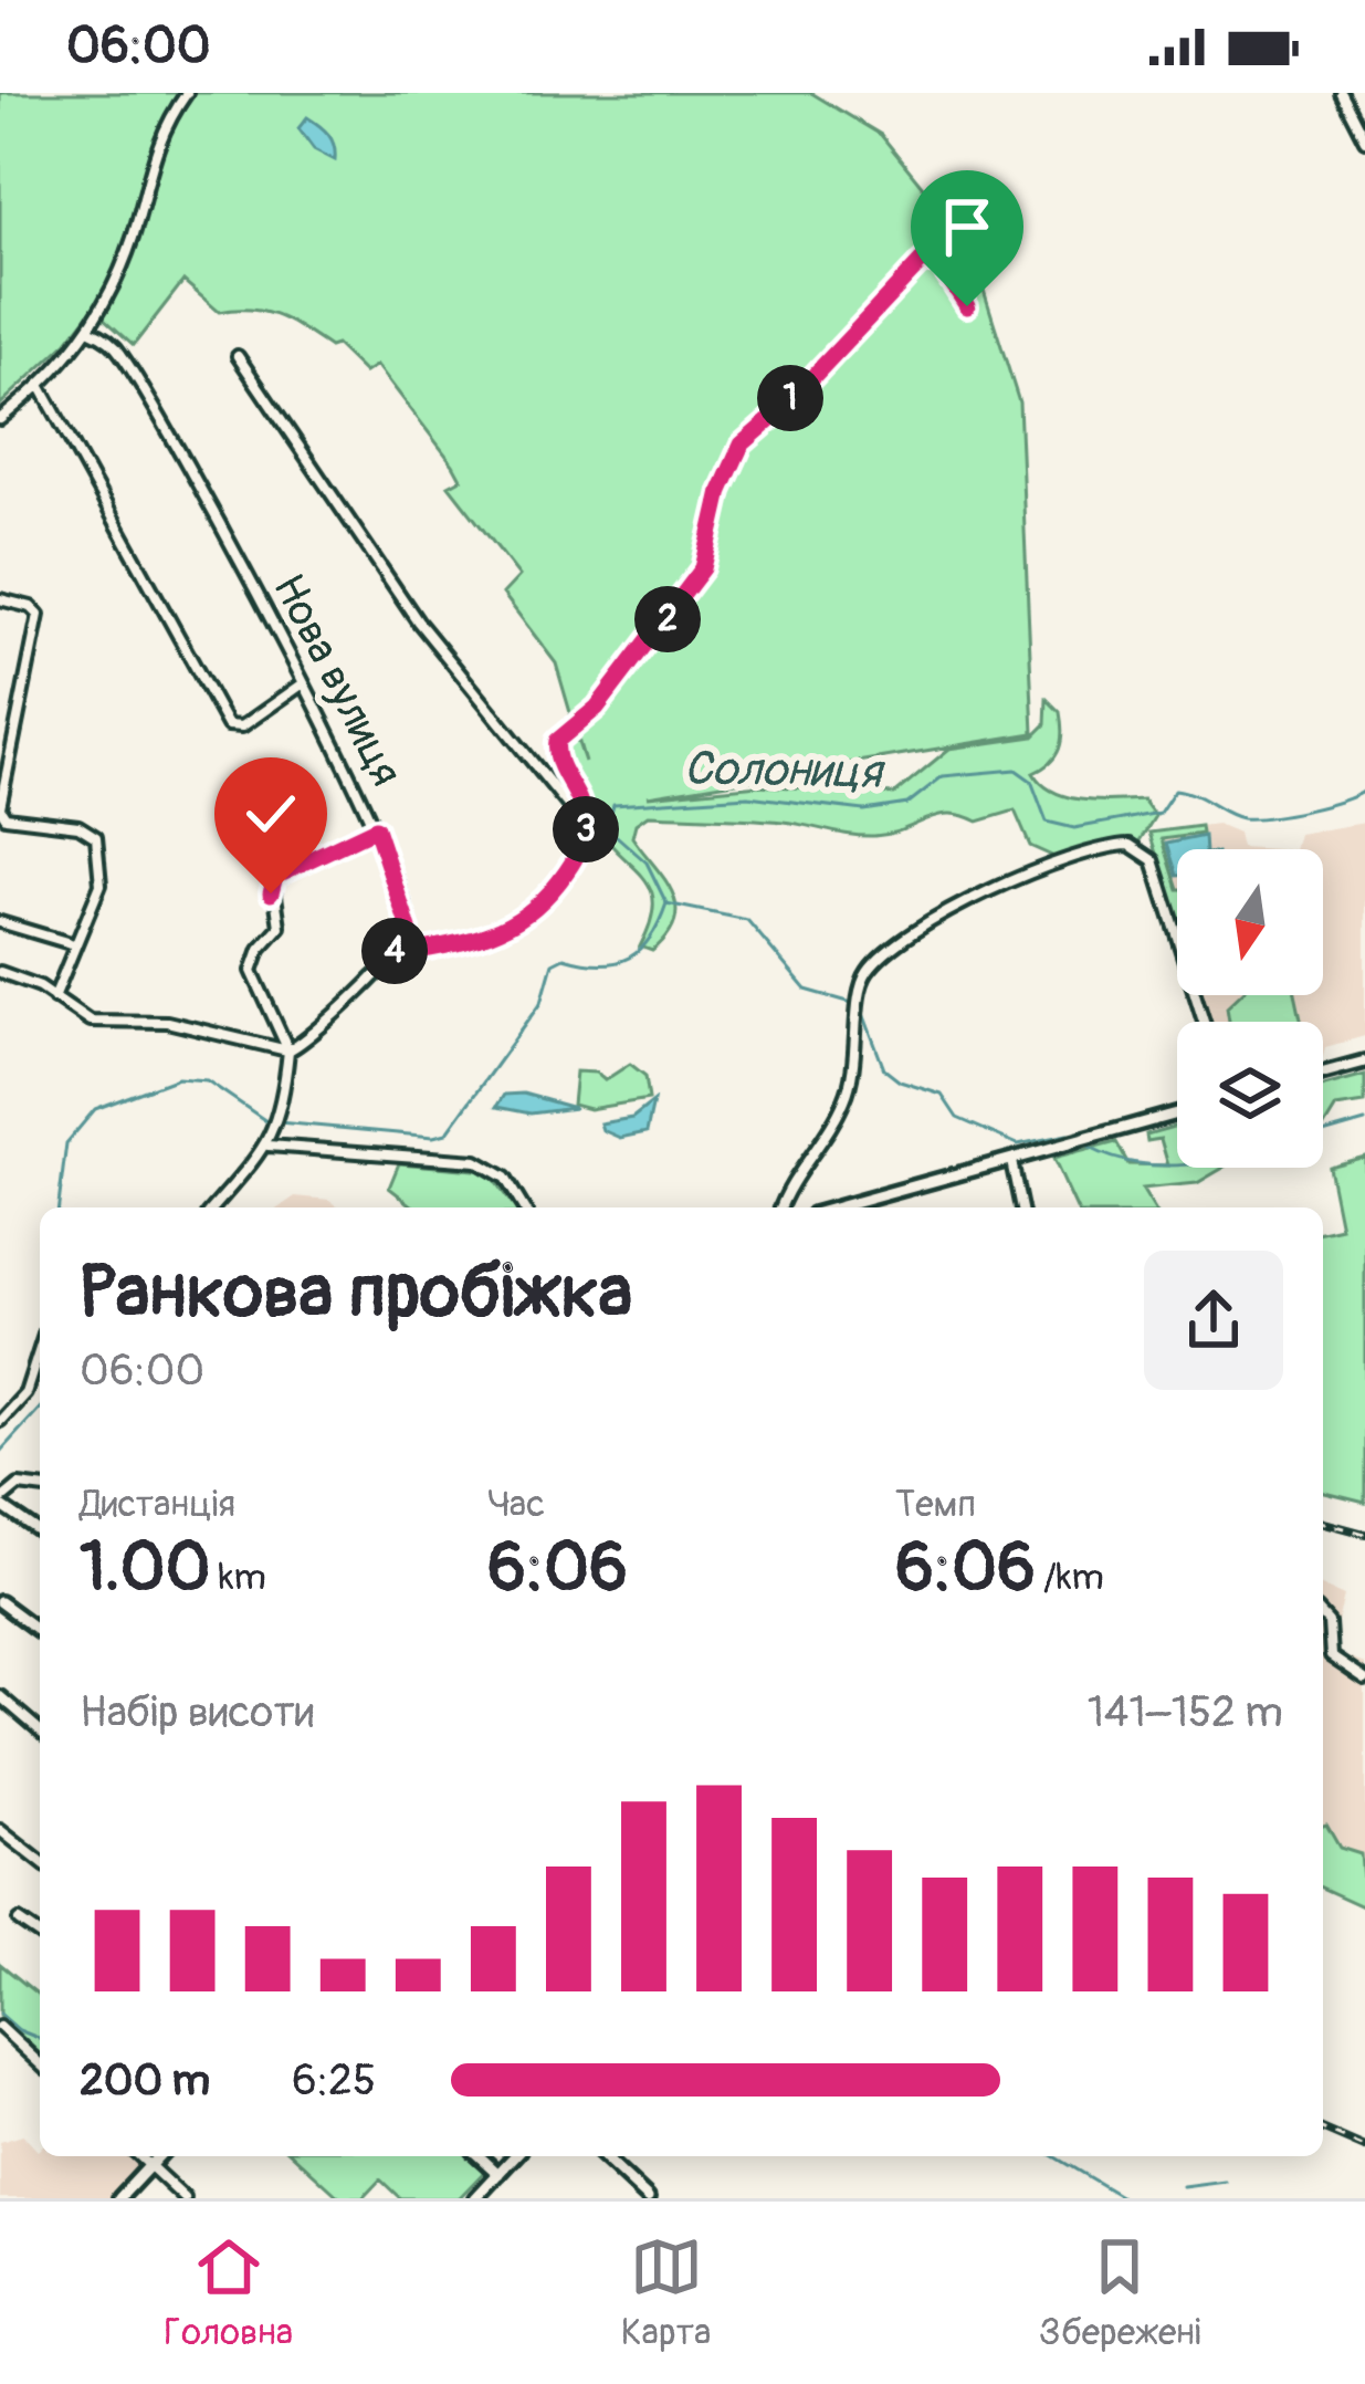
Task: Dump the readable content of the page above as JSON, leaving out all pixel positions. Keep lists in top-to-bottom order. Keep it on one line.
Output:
{"streets":{"street":["Нова вулиця"]},"water":["Солониця"],"north":"bottom","page":{"status":"06:00","pins":["1","2","3","4"],"heading":["Ранкова пробіжка","06:00"],"stats":[["Дистанція","1.00 km"],["Час","6:06"],["Темп","6:06 /km"]],"chart":["Набір висоти","141–152 m"],"list":[{"name":"200 m","note":"6:25"}],"tabs":["Головна","Карта","Збережені"]}}
